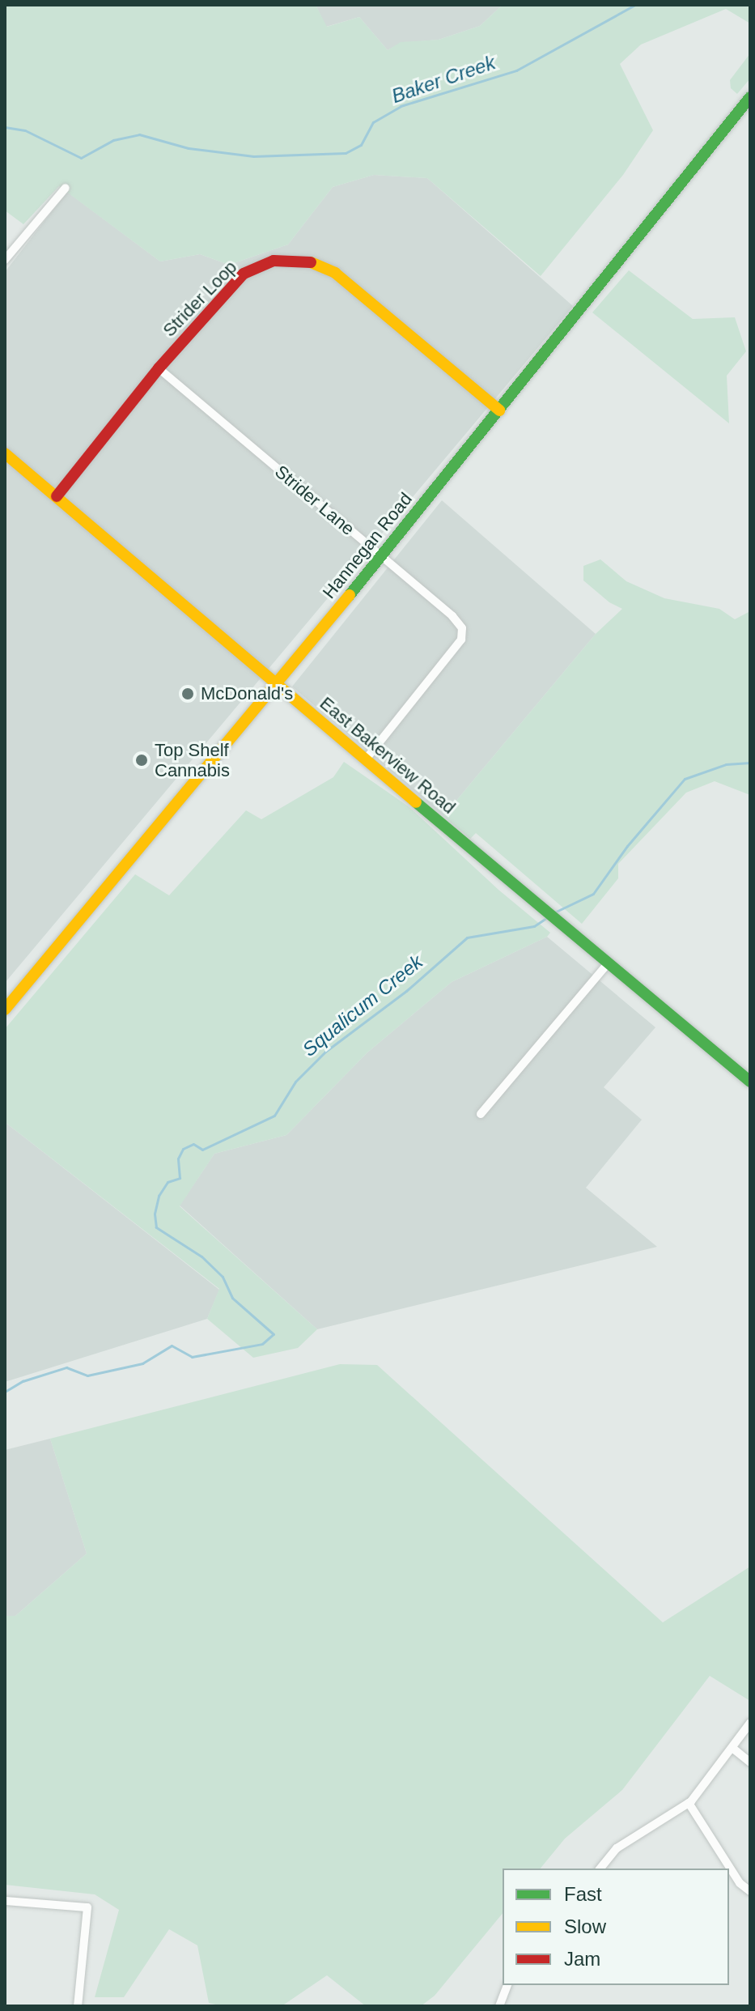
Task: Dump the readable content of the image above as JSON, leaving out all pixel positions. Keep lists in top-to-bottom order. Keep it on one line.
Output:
{"streets":{"main road":["Strider Loop","Hannegan Road","East Bakerview Road"],"street":["Strider Lane"]},"crossings":[["Strider Loop","Strider Lane"],["Strider Loop","Hannegan Road"],["Strider Loop","East Bakerview Road"],["Strider Lane","Hannegan Road"],["Strider Lane","East Bakerview Road"],["Hannegan Road","East Bakerview Road"]],"water":["Baker Creek","Squalicum Creek"],"places":["McDonald's","Top Shelf Cannabis"],"legend":["Fast","Slow","Jam"]}
